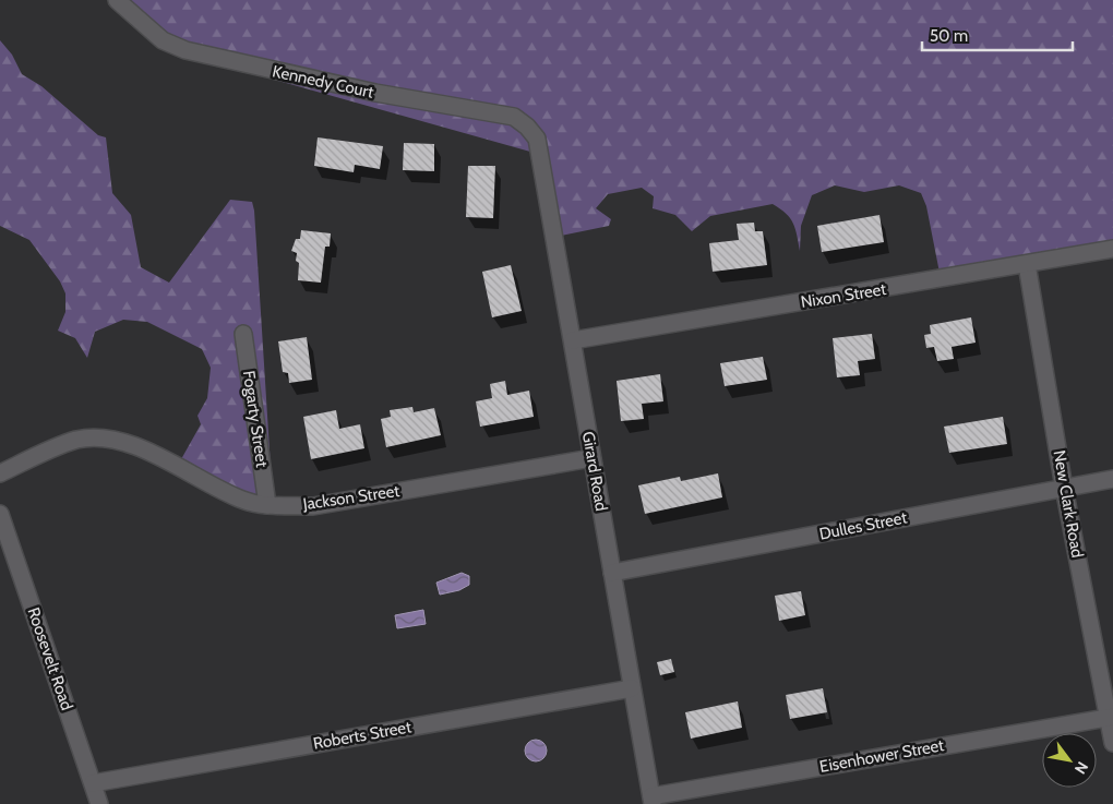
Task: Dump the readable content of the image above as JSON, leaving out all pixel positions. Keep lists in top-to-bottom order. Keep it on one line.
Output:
{"streets":{"street":["Kennedy Court","Nixon Street","Fogarty Street","Girard Road","Jackson Street","New Clark Road","Dulles Street","Roosevelt Road","Roberts Street","Eisenhower Street"]},"crossings":[["Kennedy Court","Girard Road"],["Nixon Street","Girard Road"],["Nixon Street","New Clark Road"],["Fogarty Street","Jackson Street"],["Girard Road","Jackson Street"],["Girard Road","Dulles Street"],["Girard Road","Roberts Street"],["Girard Road","Eisenhower Street"],["New Clark Road","Dulles Street"],["New Clark Road","Eisenhower Street"],["Roosevelt Road","Roberts Street"]],"scale_bar":"50 m","north":"bottom right"}
